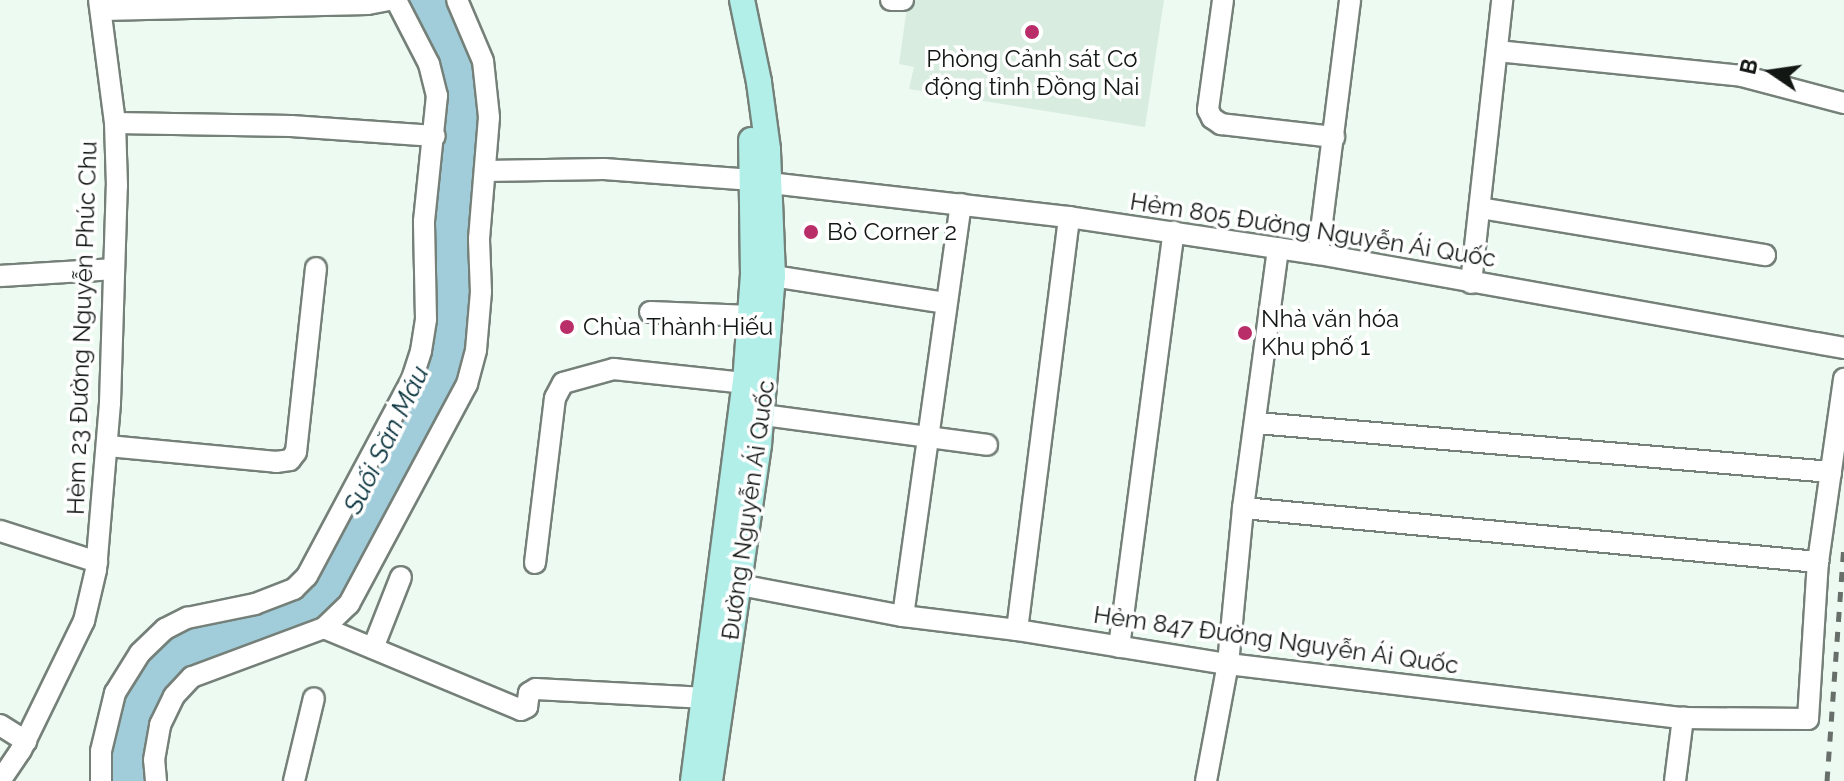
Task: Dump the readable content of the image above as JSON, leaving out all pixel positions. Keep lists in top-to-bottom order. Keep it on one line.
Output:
{"streets":{"main road":["Đường Nguyễn Ái Quốc"],"street":["Hẻm 805 Đường Nguyễn Ái Quốc","Hẻm 23 Đường Nguyễn Phúc Chu","Hẻm 847 Đường Nguyễn Ái Quốc"]},"crossings":[["Hẻm 805 Đường Nguyễn Ái Quốc","Đường Nguyễn Ái Quốc"],["Đường Nguyễn Ái Quốc","Hẻm 847 Đường Nguyễn Ái Quốc"]],"water":["Suối Săn Máu"],"places":["Phòng Cảnh sát Cơ động tỉnh Đồng Nai","Bò Corner 2","Chùa Thành Hiếu","Nhà văn hóa Khu phố 1"],"north":"left"}
